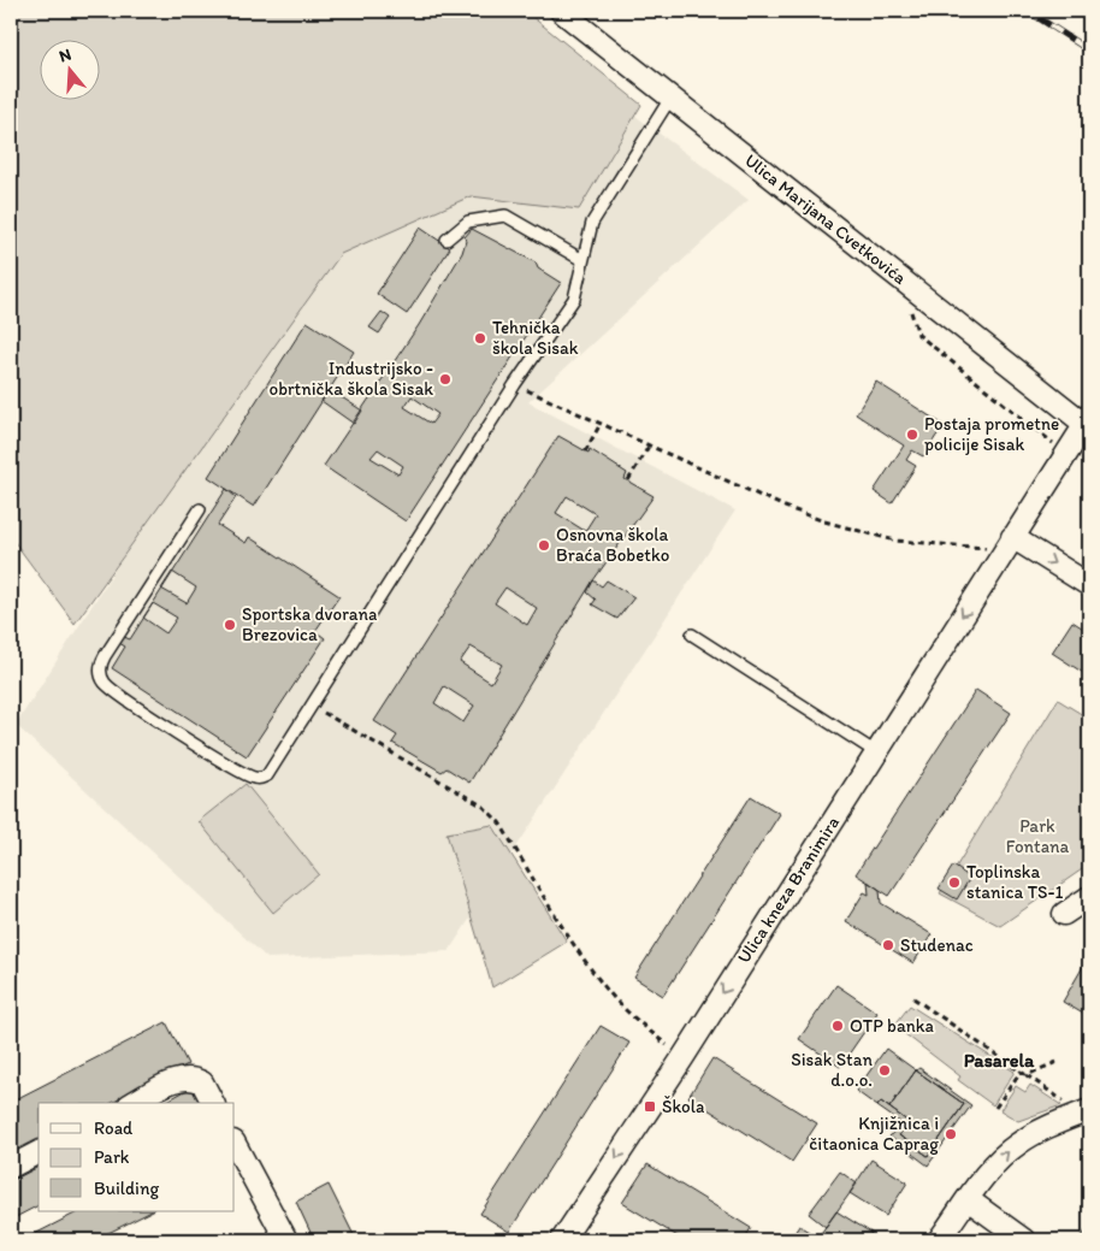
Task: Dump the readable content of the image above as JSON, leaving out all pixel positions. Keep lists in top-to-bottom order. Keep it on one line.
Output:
{"streets":{"street":["Ulica Marijana Cvetkovića","Ulica kneza Branimira"]},"crossings":[["Ulica Marijana Cvetkovića","Ulica kneza Branimira"]],"one_way":["Ulica kneza Branimira"],"districts":["Pasarela"],"parks":["Park Fontana"],"places":{"other":["Tehnička škola Sisak","Industrijsko - obrtnička škola Sisak","Postaja prometne policije Sisak","Osnovna škola Braća Bobetko","Sportska dvorana Brezovica","Toplinska stanica TS-1","Studenac","OTP banka","Sisak Stan d.o.o.","Knjižnica i čitaonica Caprag"],"transit":["Škola"]},"legend":["Road","Park","Building"],"north":"top"}
